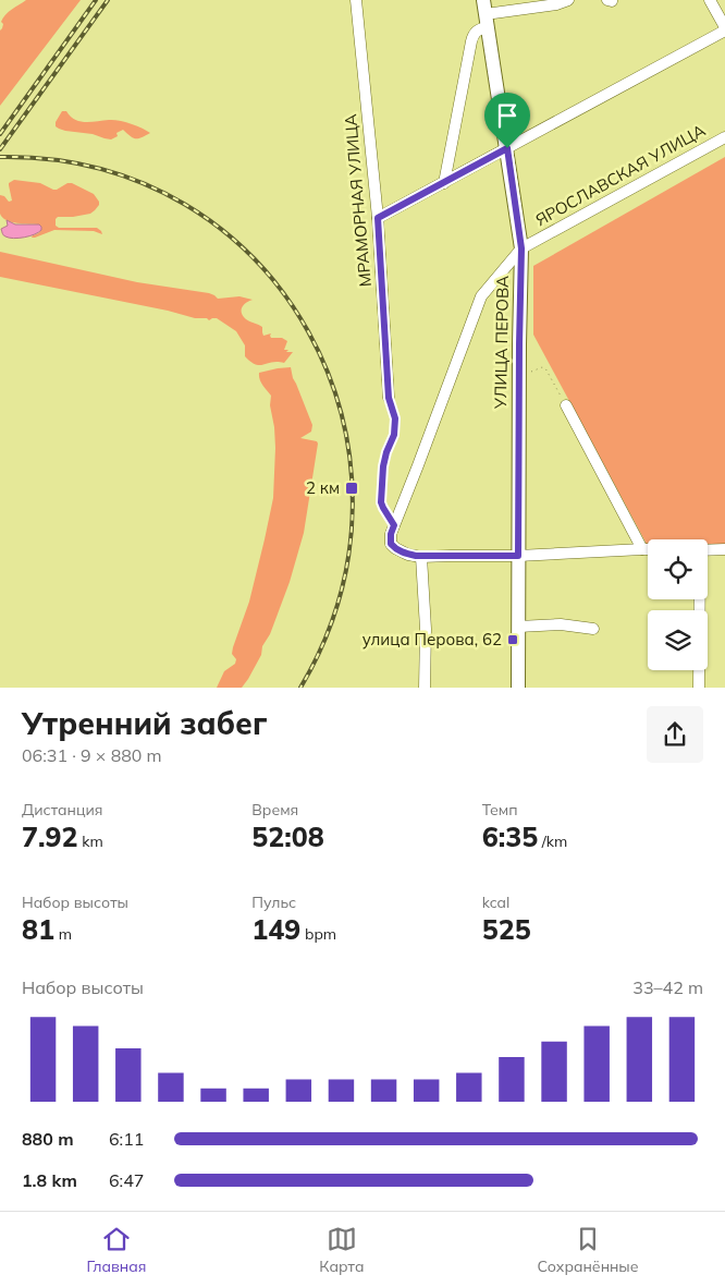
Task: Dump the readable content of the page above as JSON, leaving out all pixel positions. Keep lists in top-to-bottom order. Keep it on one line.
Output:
{"streets":{"main road":["УЛИЦА ПЕРОВА"],"street":["ЯРОСЛАВСКАЯ УЛИЦА","МРАМОРНАЯ УЛИЦА"]},"crossings":[["ЯРОСЛАВСКАЯ УЛИЦА","УЛИЦА ПЕРОВА"]],"places":{"transit":["2 км","улица Перова, 62"]},"page":{"heading":["Утренний забег","06:31 · 9 × 880 m"],"stats":[["Дистанция","7.92 km"],["Время","52:08"],["Темп","6:35 /km"],["Набор высоты","81 m"],["Пульс","149 bpm"],["kcal","525"]],"chart":["Набор высоты","33–42 m"],"list":[{"name":"880 m","note":"6:11"},{"name":"1.8 km","note":"6:47"}],"tabs":["Главная","Карта","Сохранённые"]}}
